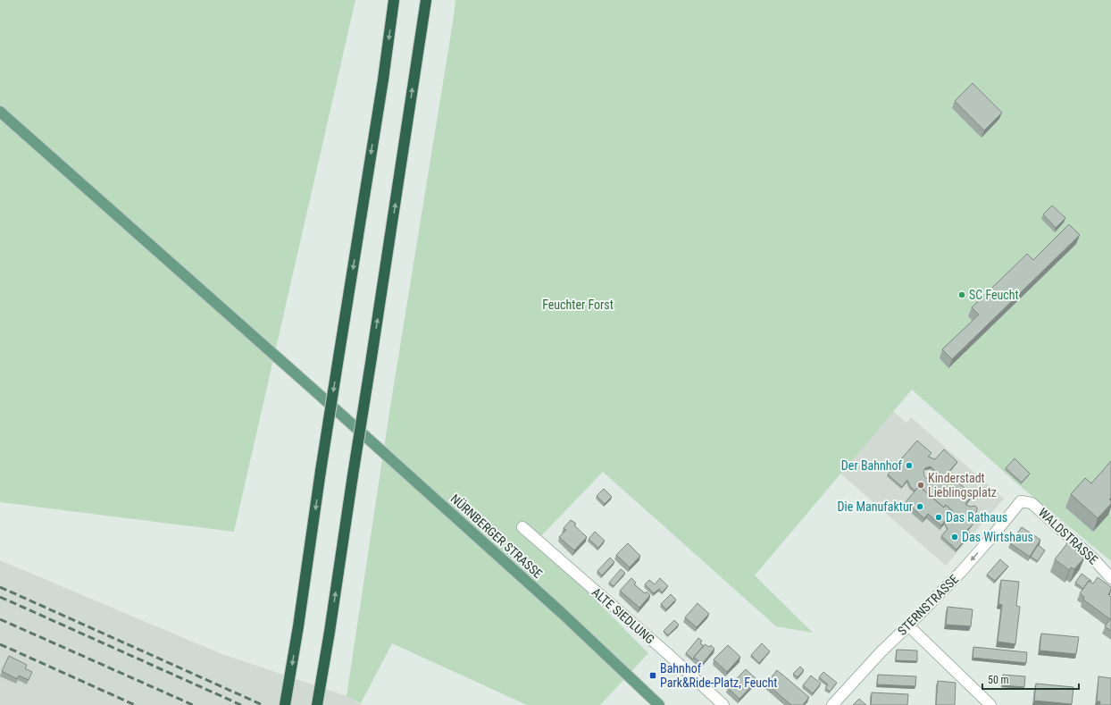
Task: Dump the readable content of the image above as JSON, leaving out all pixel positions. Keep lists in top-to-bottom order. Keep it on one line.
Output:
{"streets":{"main road":["NÜRNBERGER STRASSE"],"street":["WALDSTRASSE","STERNSTRASSE","ALTE SIEDLUNG"]},"crossings":[["WALDSTRASSE","STERNSTRASSE"]],"one_way":["STERNSTRASSE"],"parks":["Feuchter Forst"],"places":{"other":["SC Feucht","Der Bahnhof","Kinderstadt Lieblingsplatz","Die Manufaktur","Das Rathaus","Das Wirtshaus"],"transit":["Bahnhof Park&Ride-Platz, Feucht"]},"scale_bar":"50 m"}
